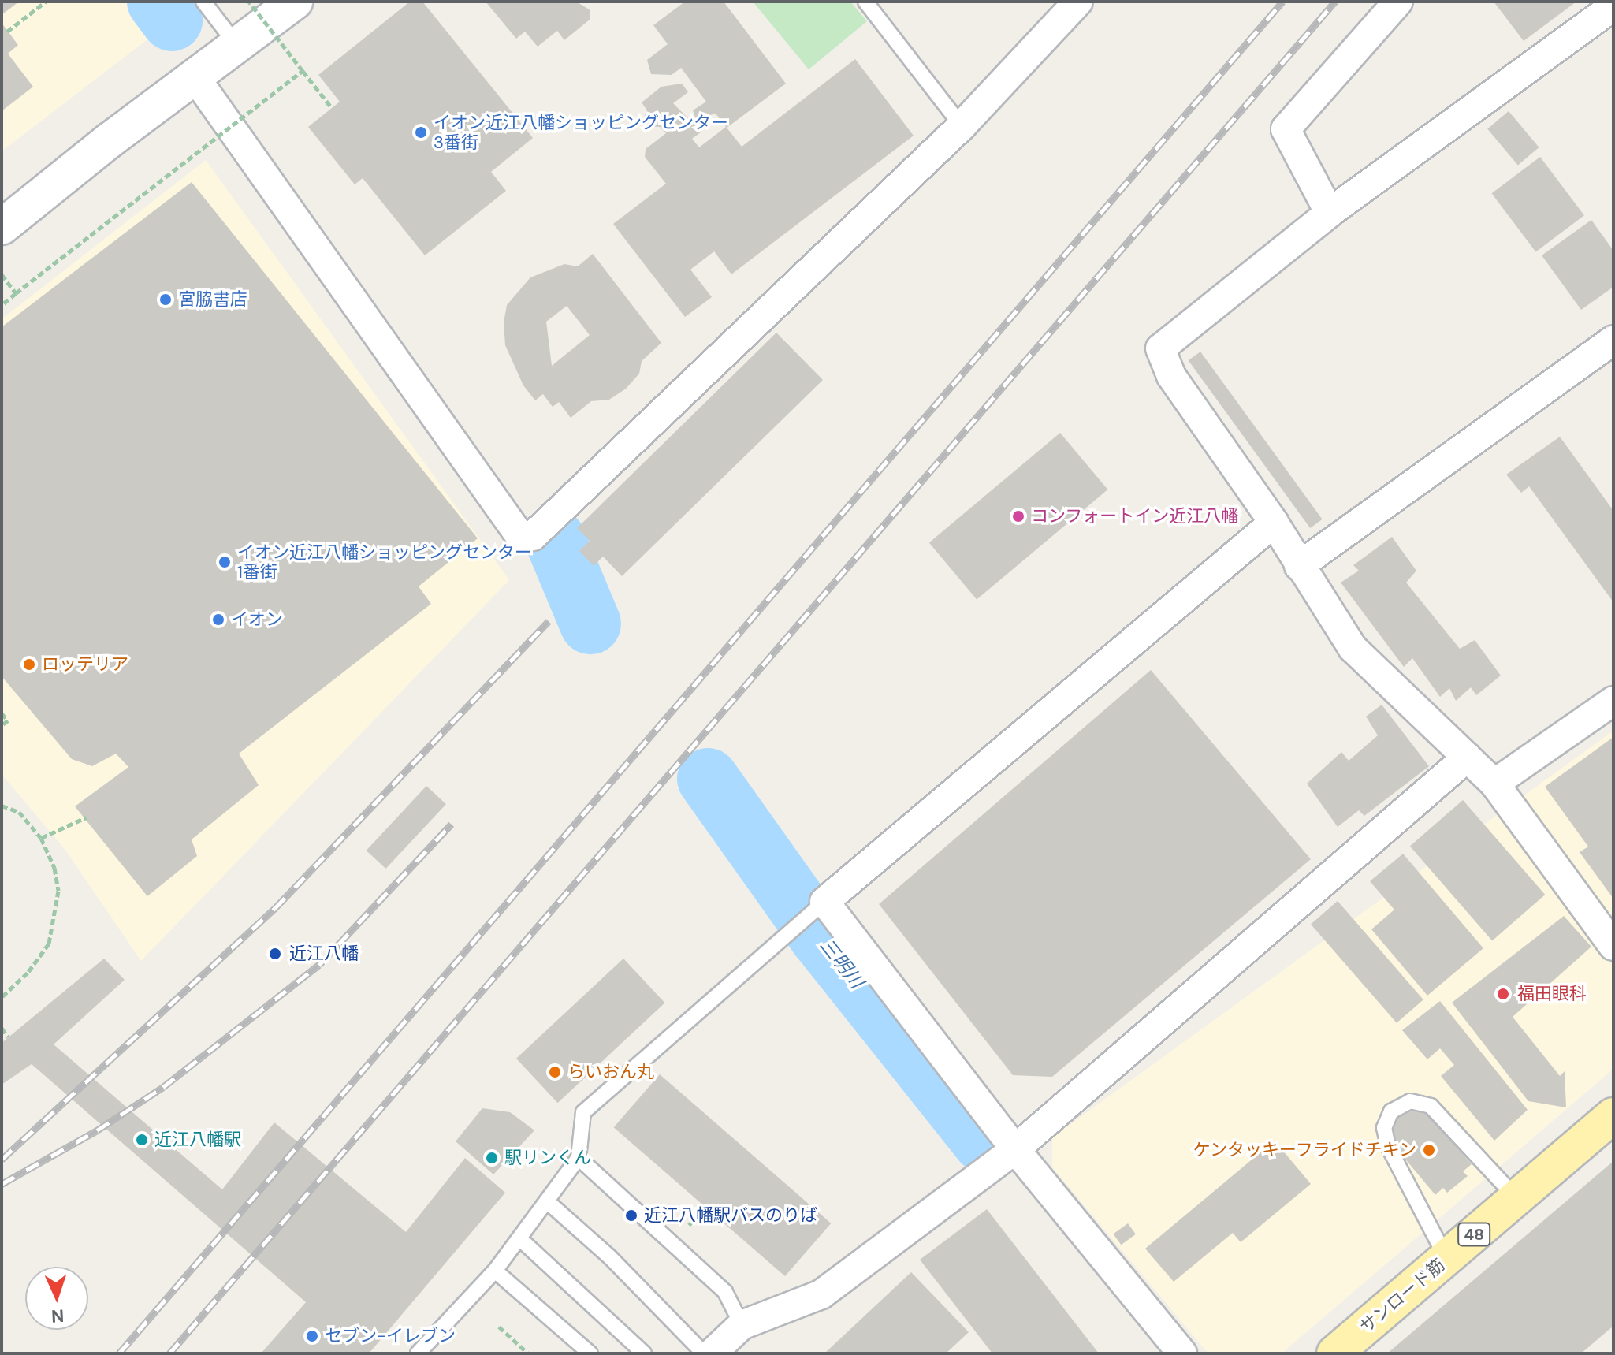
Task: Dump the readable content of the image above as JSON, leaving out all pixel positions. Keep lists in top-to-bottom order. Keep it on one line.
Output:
{"streets":{"main road":["48","サンロード筋"]},"water":["三明川"],"places":["イオン近江八幡ショッピングセンター 3番街","宮脇書店","コンフォートイン近江八幡","イオン近江八幡ショッピングセンター 1番街","イオン","ロッテリア","近江八幡","福田眼科","らいおん丸","近江八幡駅","ケンタッキーフライドチキン","駅リンくん","近江八幡駅バスのりば","セブン-イレブン"],"north":"bottom"}
